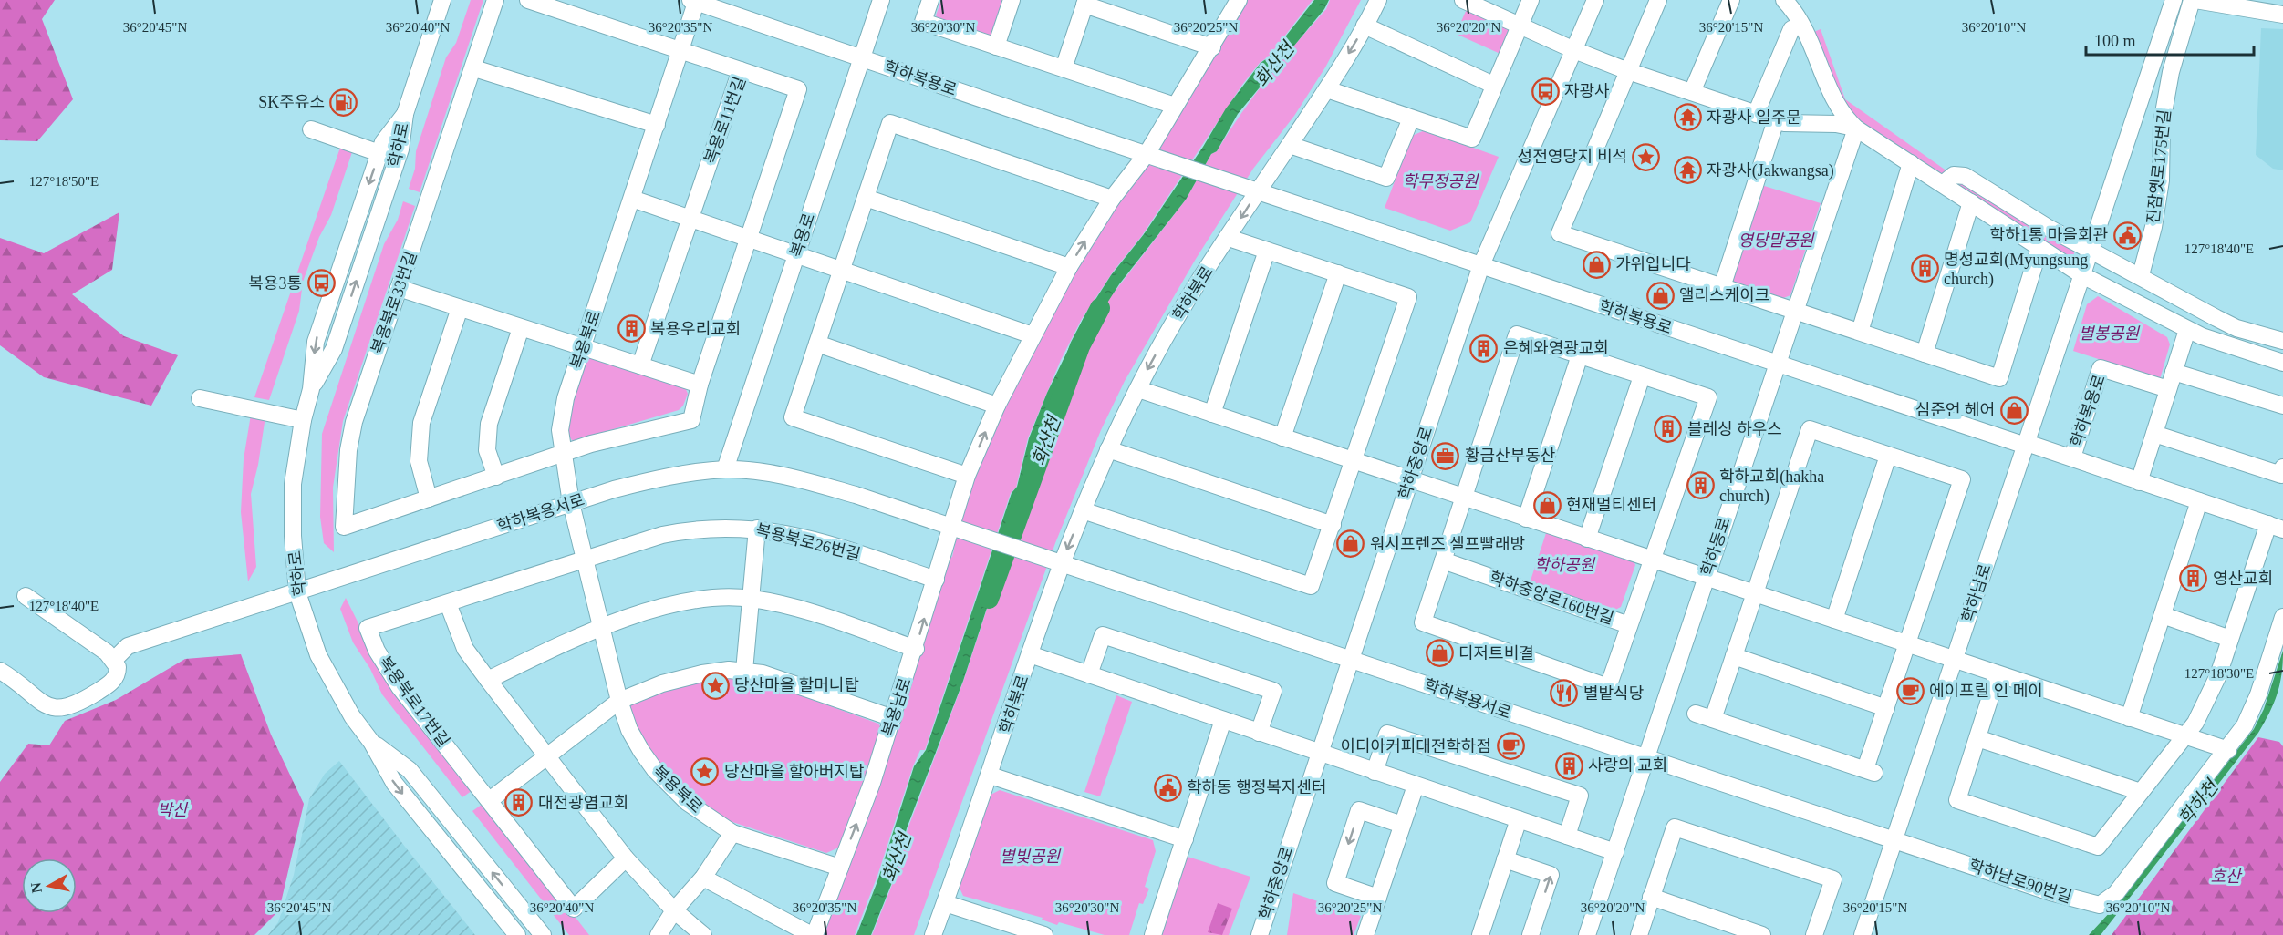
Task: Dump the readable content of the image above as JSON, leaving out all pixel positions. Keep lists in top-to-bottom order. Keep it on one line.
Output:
{"streets":{"street":["학하복용로","복용로11번길","학하로","진잠옛로175번길","복용로","학하북로","복용북로33번길","복용북로","학하중앙로","학하복용서로","복용북로26번길","학하동로","학하남로","학하중앙로160번길","복용북로17번길","복용남로","학하남로90번길"]},"crossings":[["학하복용로","복용로"],["학하복용로","학하북로"],["학하복용로","복용북로"],["학하복용로","학하중앙로"],["학하복용로","학하동로"],["학하복용로","학하남로"],["학하복용로","복용남로"],["복용로11번길","복용북로33번길"],["학하로","학하복용서로"],["복용로","학하복용서로"],["학하북로","학하복용서로"],["복용북로33번길","복용북로"],["복용북로","학하복용서로"],["복용북로","복용북로26번길"],["복용북로","복용남로"],["학하중앙로","학하복용서로"],["학하복용서로","학하동로"],["학하복용서로","학하남로"],["학하복용서로","복용남로"],["학하복용서로","학하남로90번길"],["복용북로26번길","복용남로"],["학하남로","학하남로90번길"]],"water":["화산천","학하천"],"parks":["학무정공원","영당말공원","별봉공원","학하공원","박산","별빛공원","호산"],"places":{"bus stop":["자광사","복용3통"],"fuel station":["SK주유소"],"temple":["자광사 일주문","자광사(Jakwangsa)"],"place":["성전영당지 비석","당산마을 할머니탑","당산마을 할아버지탑"],"public building":["학하1통 마을회관","학하동 행정복지센터"],"shop":["가위입니다","앨리스케이크","심준언 헤어","현재멀티센터","워시프렌즈 셀프빨래방","디저트비결"],"building":["명성교회(Myungsung church)","복용우리교회","은혜와영광교회","블레싱 하우스","학하교회(hakha church)","영산교회","사랑의 교회","대전광염교회"],"office":["황금산부동산"],"cafe":["에이프릴 인 메이","이디아커피대전학하점"],"restaurant":["별밭식당"]},"scale_bar":"100 m","north":"left","coordinates":["36°20'45\"N","36°20'40\"N","36°20'35\"N","36°20'30\"N","36°20'25\"N","36°20'20\"N","36°20'15\"N","36°20'10\"N","127°18'50\"E","127°18'40\"E","127°18'30\"E"]}
